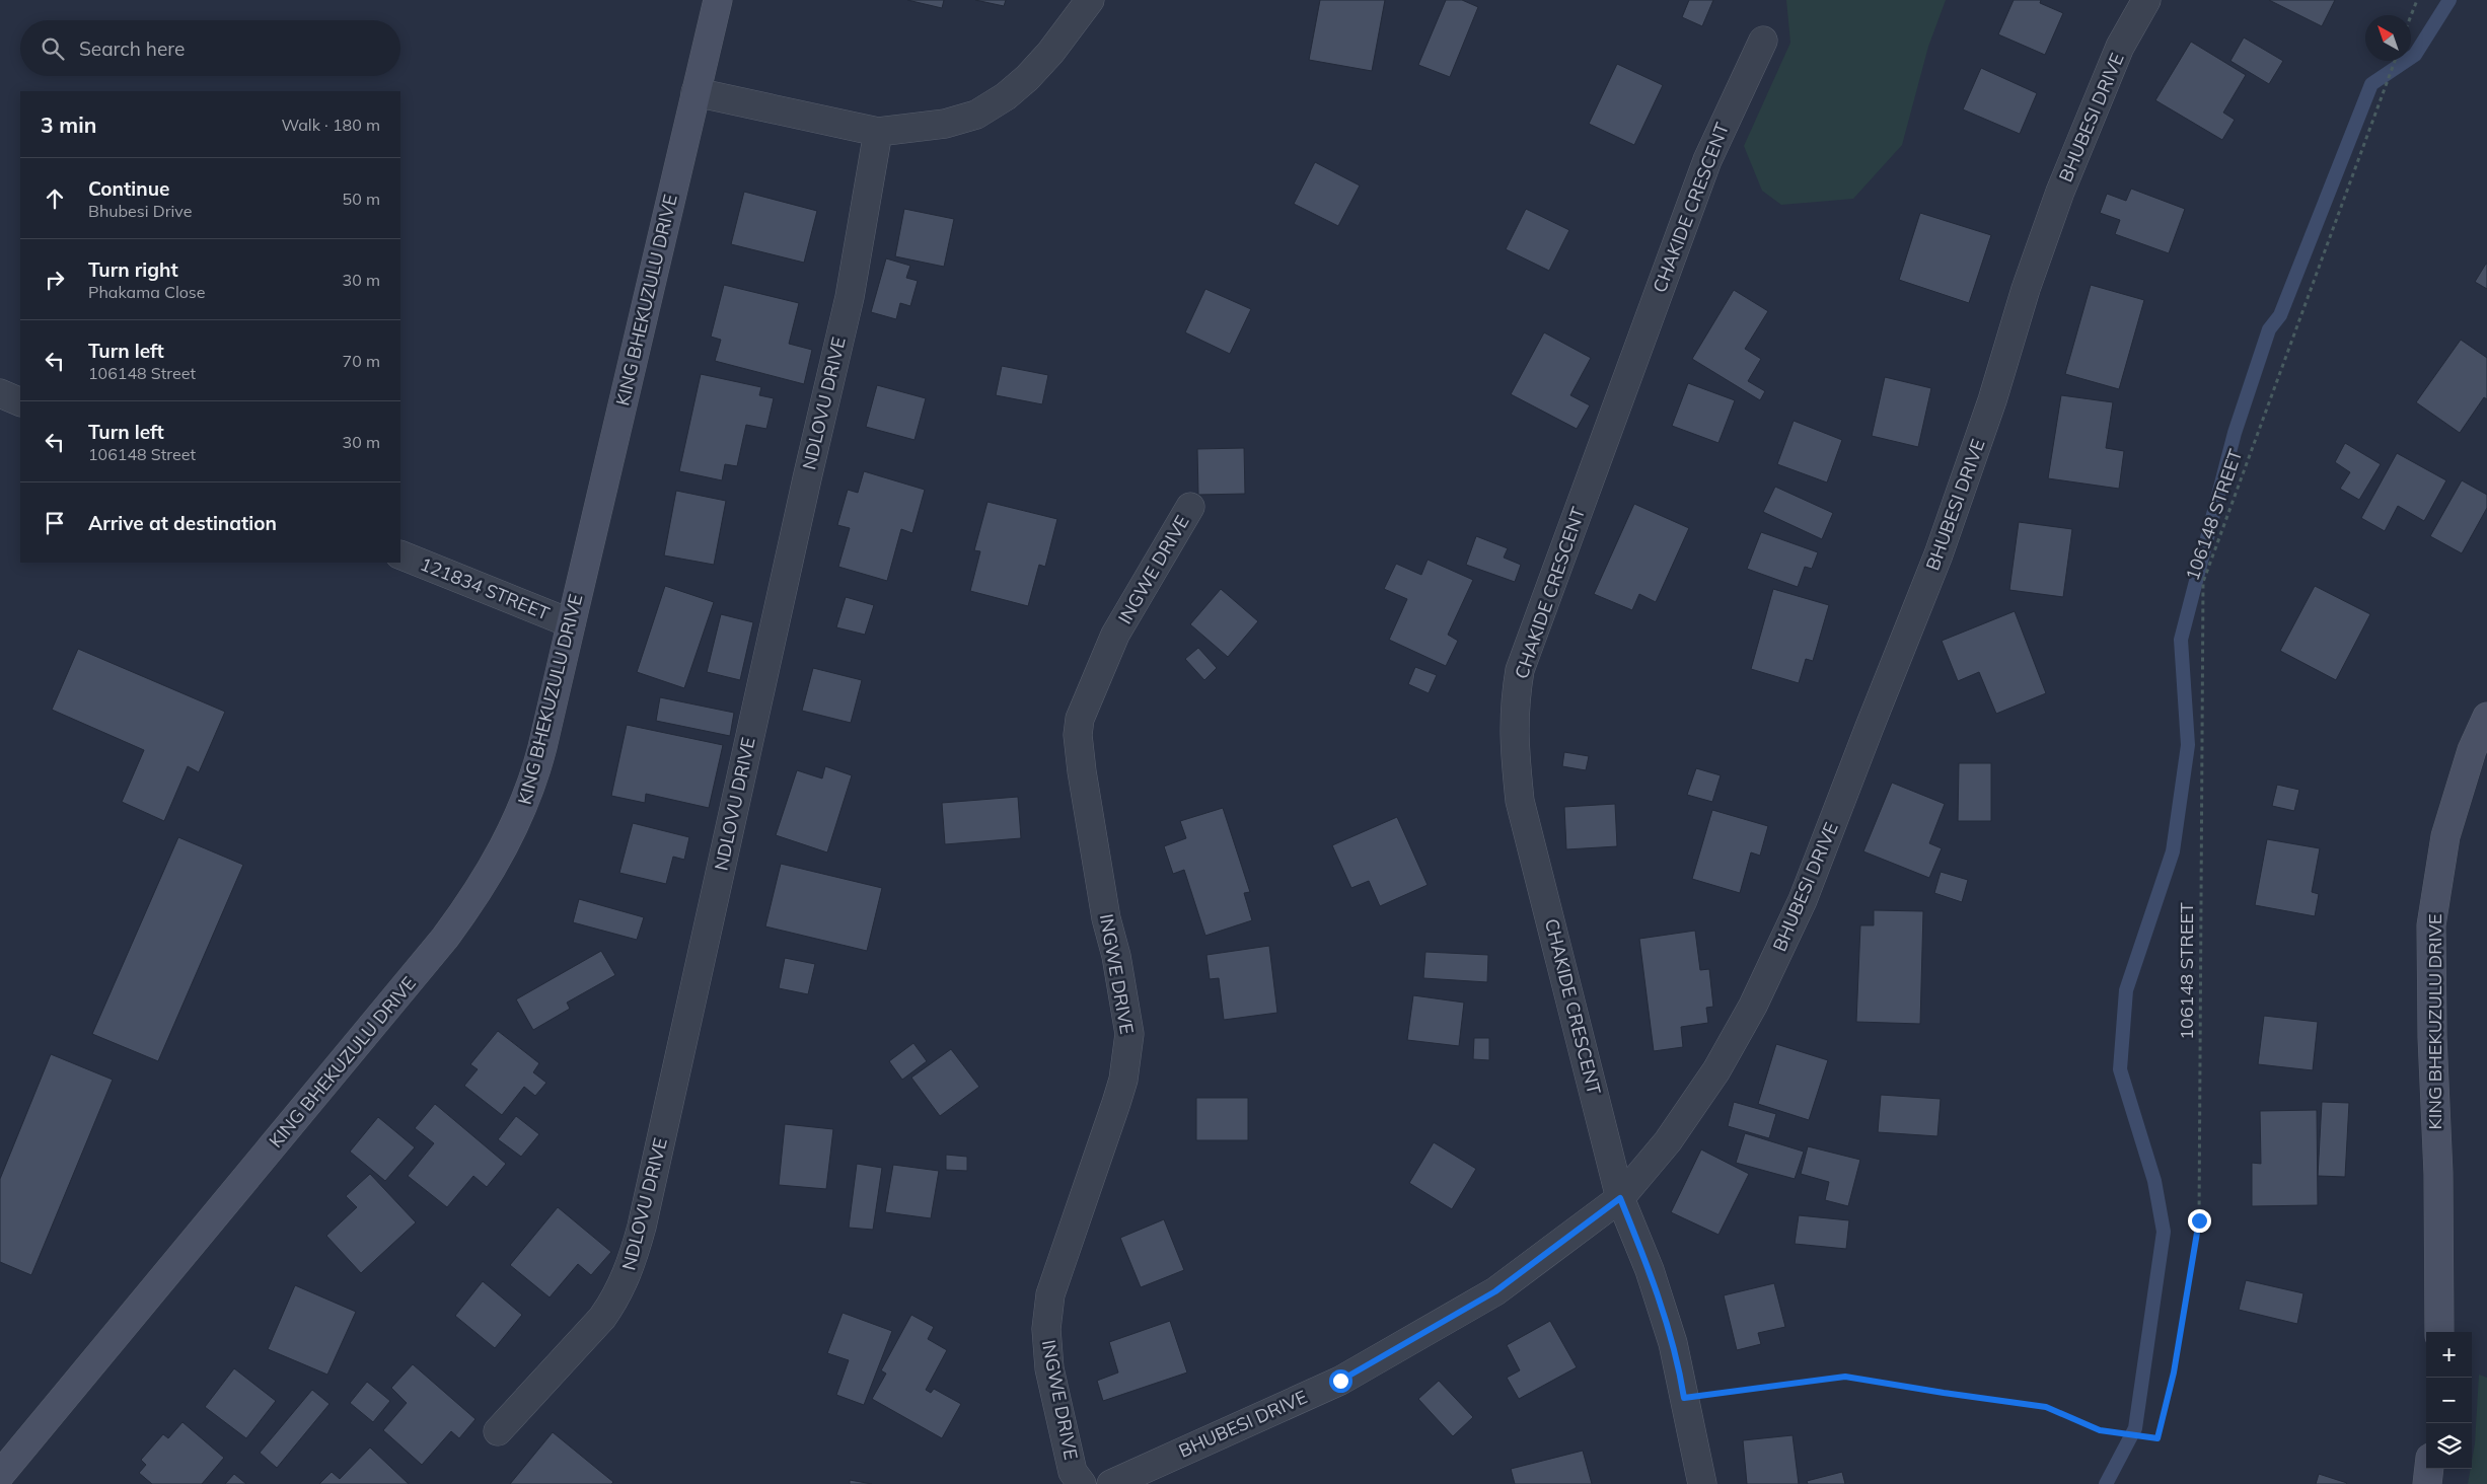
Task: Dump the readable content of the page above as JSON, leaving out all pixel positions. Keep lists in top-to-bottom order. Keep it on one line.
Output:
{"streets":{"street":["BHUBESI DRIVE","CHAKIDE CRESCENT","KING BHEKUZULU DRIVE","NDLOVU DRIVE","INGWE DRIVE","121834 STREET"],"path":["106148 STREET"]},"crossings":[["BHUBESI DRIVE","CHAKIDE CRESCENT"],["CHAKIDE CRESCENT","106148 STREET"],["KING BHEKUZULU DRIVE","121834 STREET"]],"north":"top left","page":{"search":"Search here","heading":["3 min","Walk · 180 m"],"list":[["Continue","Bhubesi Drive","50 m"],["Turn right","Phakama Close","30 m"],["Turn left","106148 Street","70 m"],["Turn left","106148 Street","30 m"],"Arrive at destination"],"map_buttons":["+","−"]}}
